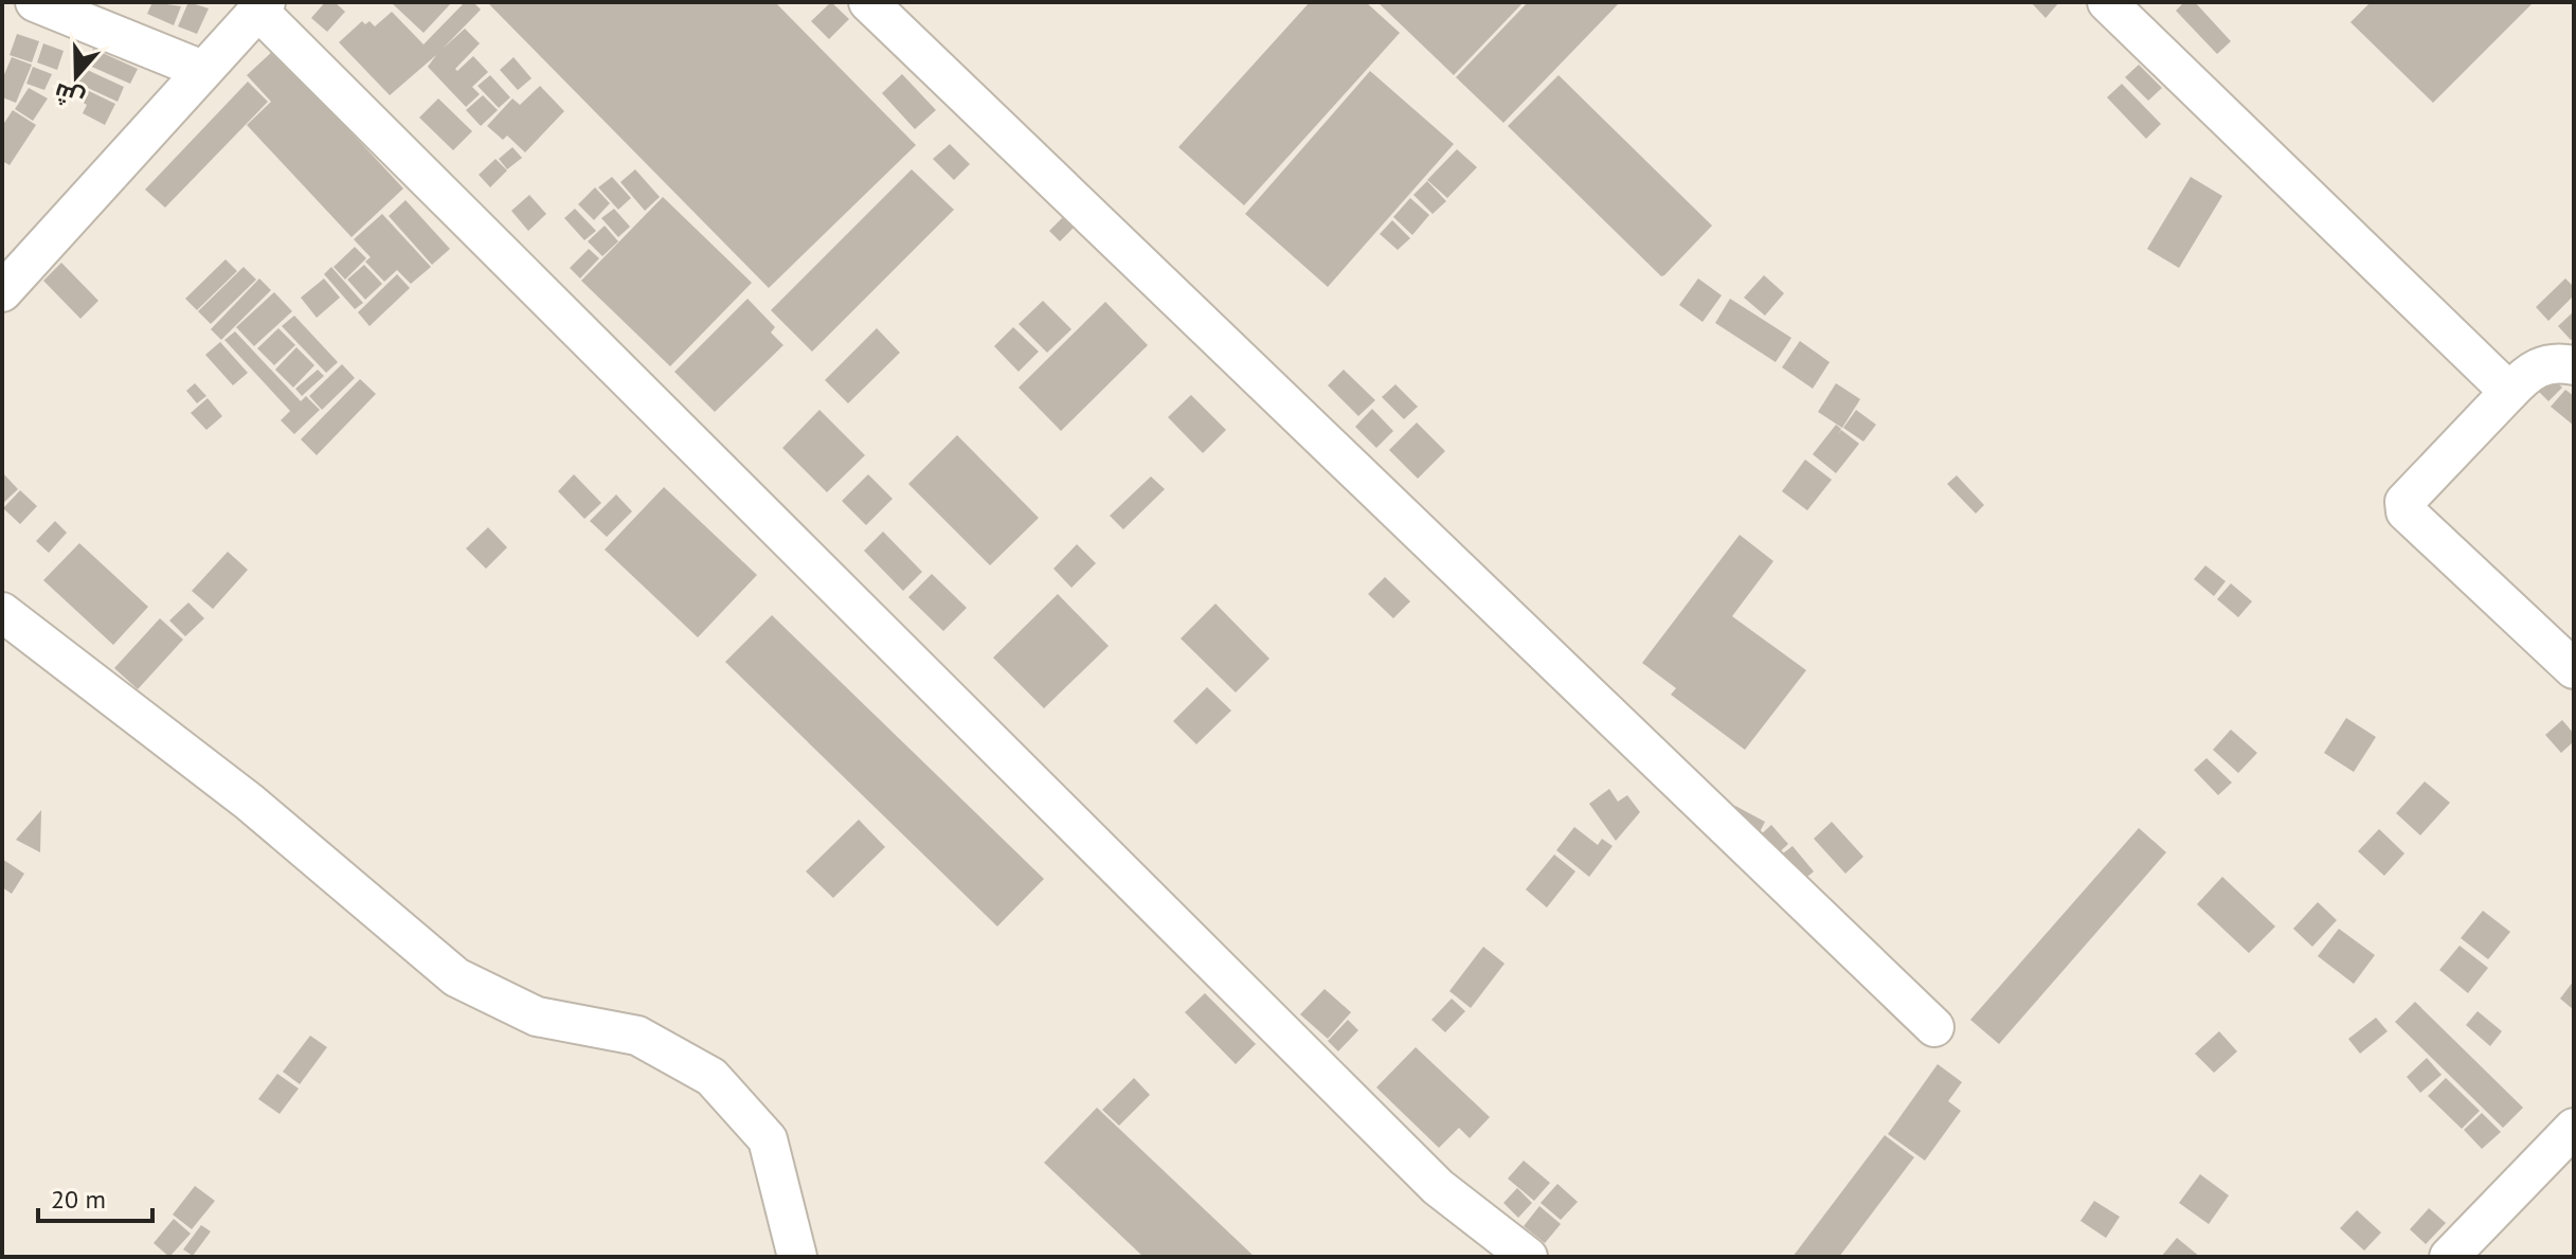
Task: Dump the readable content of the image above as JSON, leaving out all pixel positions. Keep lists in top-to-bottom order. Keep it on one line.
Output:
{"scale_bar":"20 m","north":"bottom"}
